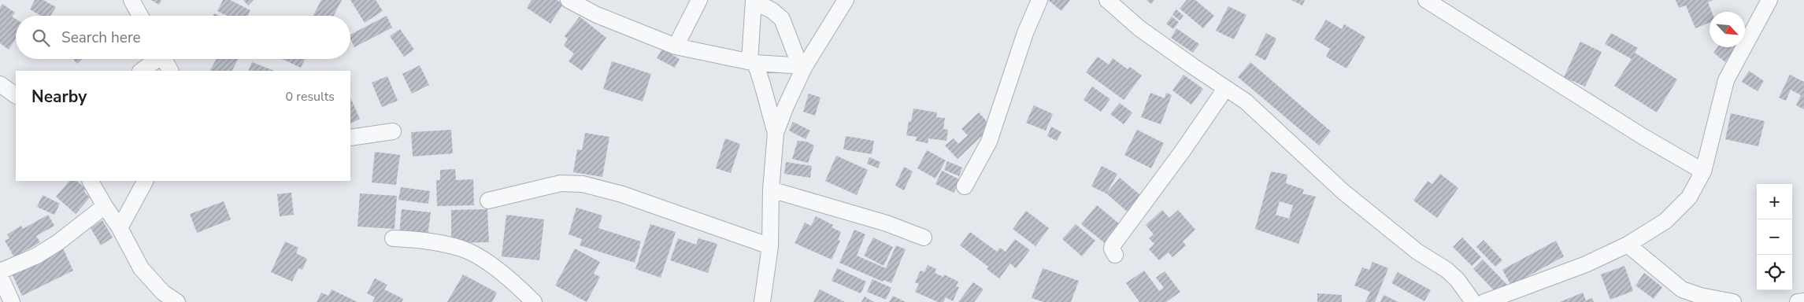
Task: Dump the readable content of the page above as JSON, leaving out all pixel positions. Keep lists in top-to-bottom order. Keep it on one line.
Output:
{"north":"bottom right","page":{"search":"Search here","heading":["Nearby","0 results"],"map_buttons":["+","−"]}}
